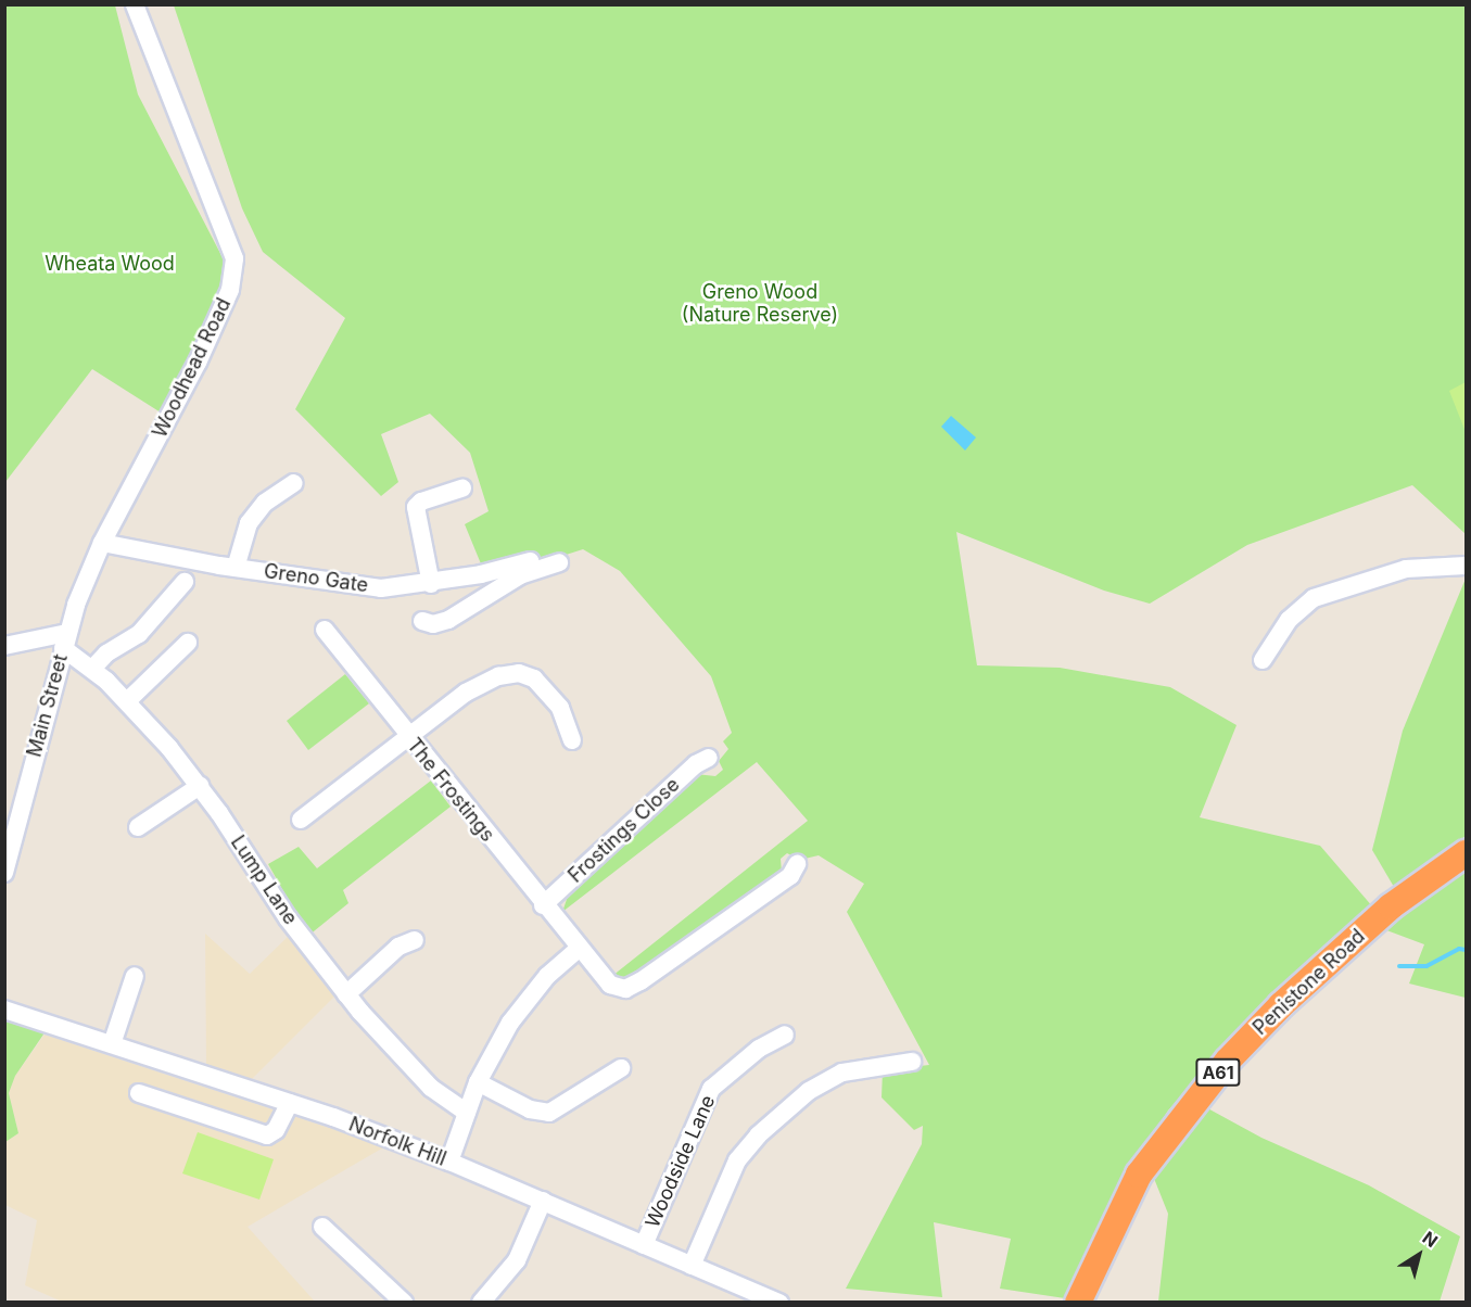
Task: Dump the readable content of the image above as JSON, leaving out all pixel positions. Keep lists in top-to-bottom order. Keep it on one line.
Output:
{"streets":{"highway":["Penistone Road","A61"],"street":["Woodhead Road","Greno Gate","Main Street","The Frostings","Frostings Close","Lump Lane","Norfolk Hill","Woodside Lane"]},"crossings":[["Woodhead Road","Greno Gate"],["Woodhead Road","Main Street"],["Greno Gate","Main Street"],["Main Street","Lump Lane"],["The Frostings","Frostings Close"],["Norfolk Hill","Woodside Lane"]],"parks":["Wheata Wood","Greno Wood (Nature Reserve)"],"north":"top right"}
